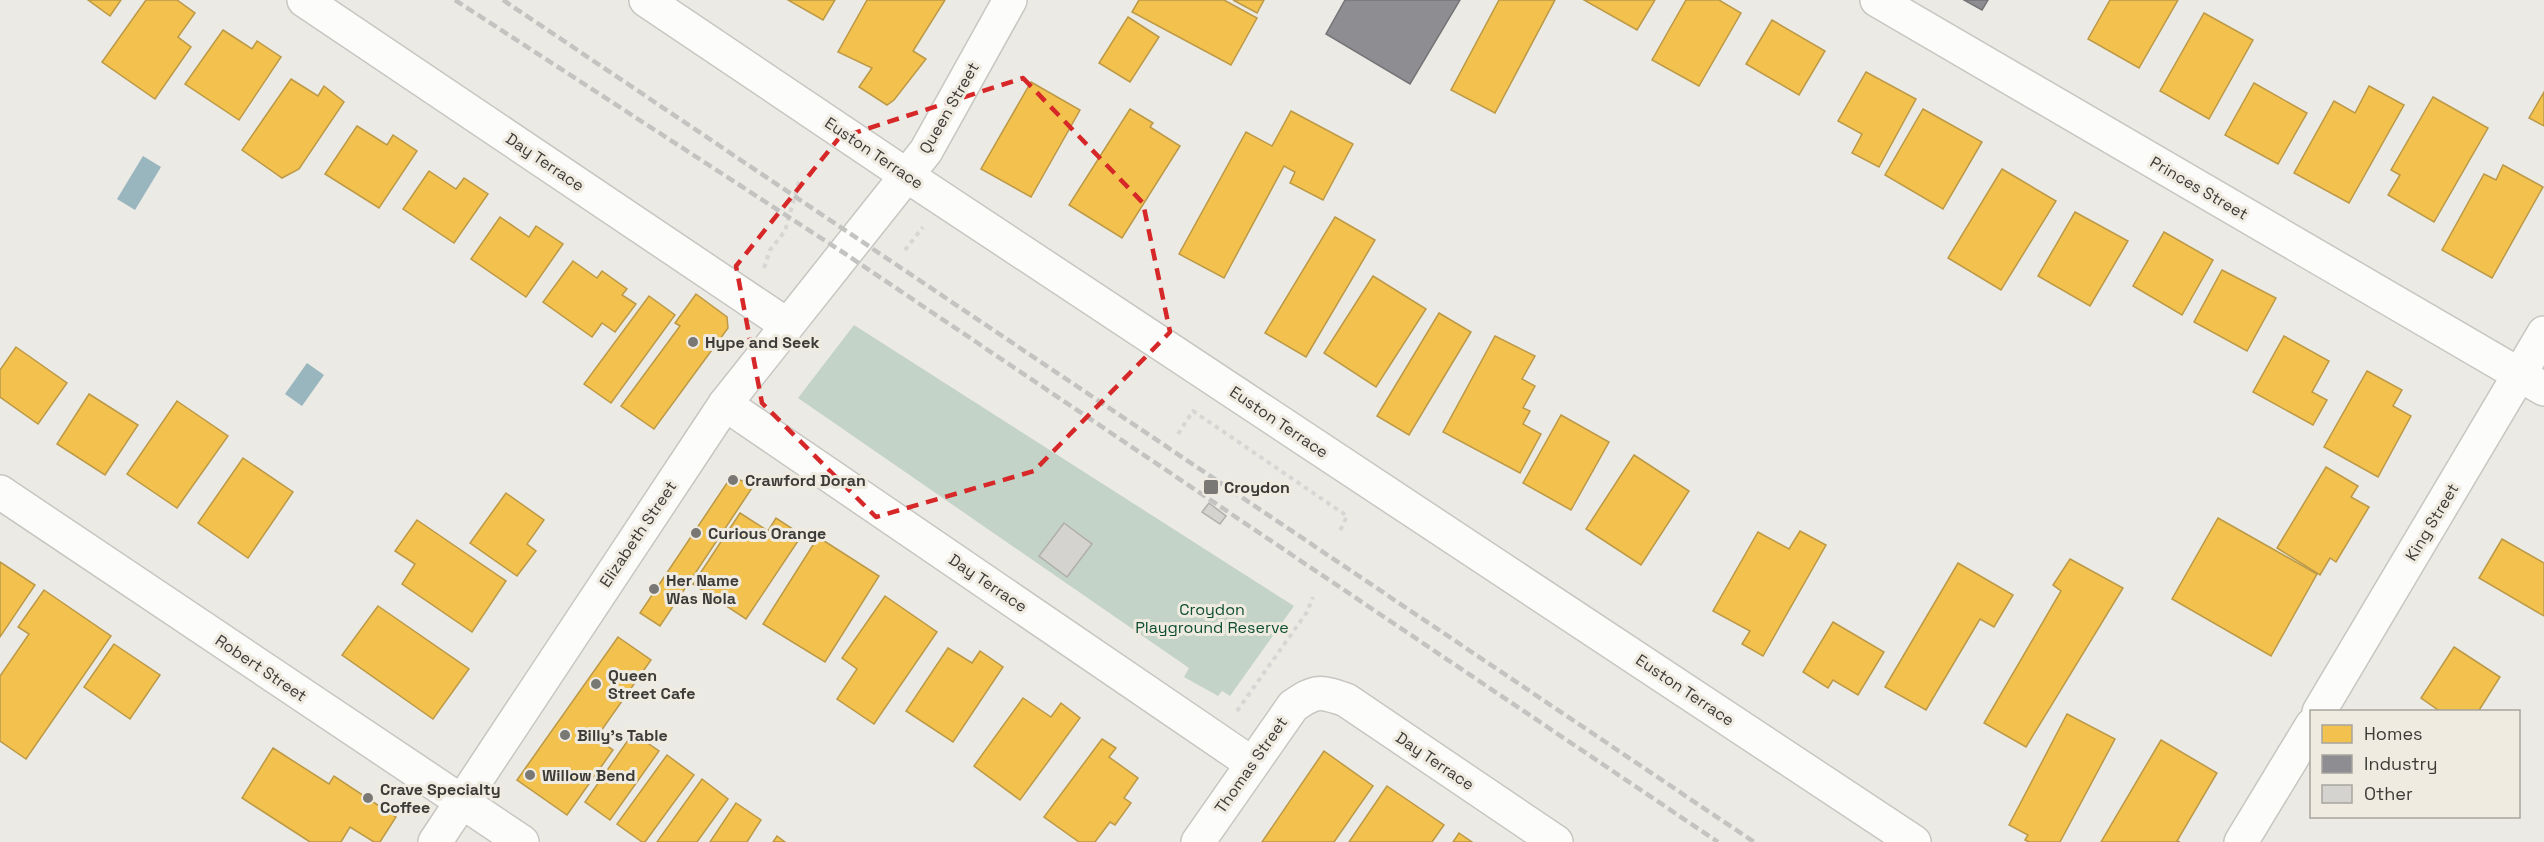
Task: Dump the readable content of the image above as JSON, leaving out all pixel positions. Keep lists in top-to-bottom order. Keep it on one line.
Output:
{"streets":{"street":["Queen Street","Euston Terrace","Day Terrace","Princes Street","King Street","Elizabeth Street","Robert Street","Thomas Street"]},"crossings":[["Queen Street","Euston Terrace"],["Queen Street","Elizabeth Street"],["Day Terrace","Elizabeth Street"],["Day Terrace","Thomas Street"],["Princes Street","King Street"],["Elizabeth Street","Robert Street"]],"parks":["Croydon Playground Reserve"],"places":{"other":["Hype and Seek","Crawford Doran","Curious Orange","Her Name Was Nola","Queen Street Cafe","Billy's Table","Willow Bend","Crave Specialty Coffee"],"transit":["Croydon"]},"legend":["Homes","Industry","Other"]}
